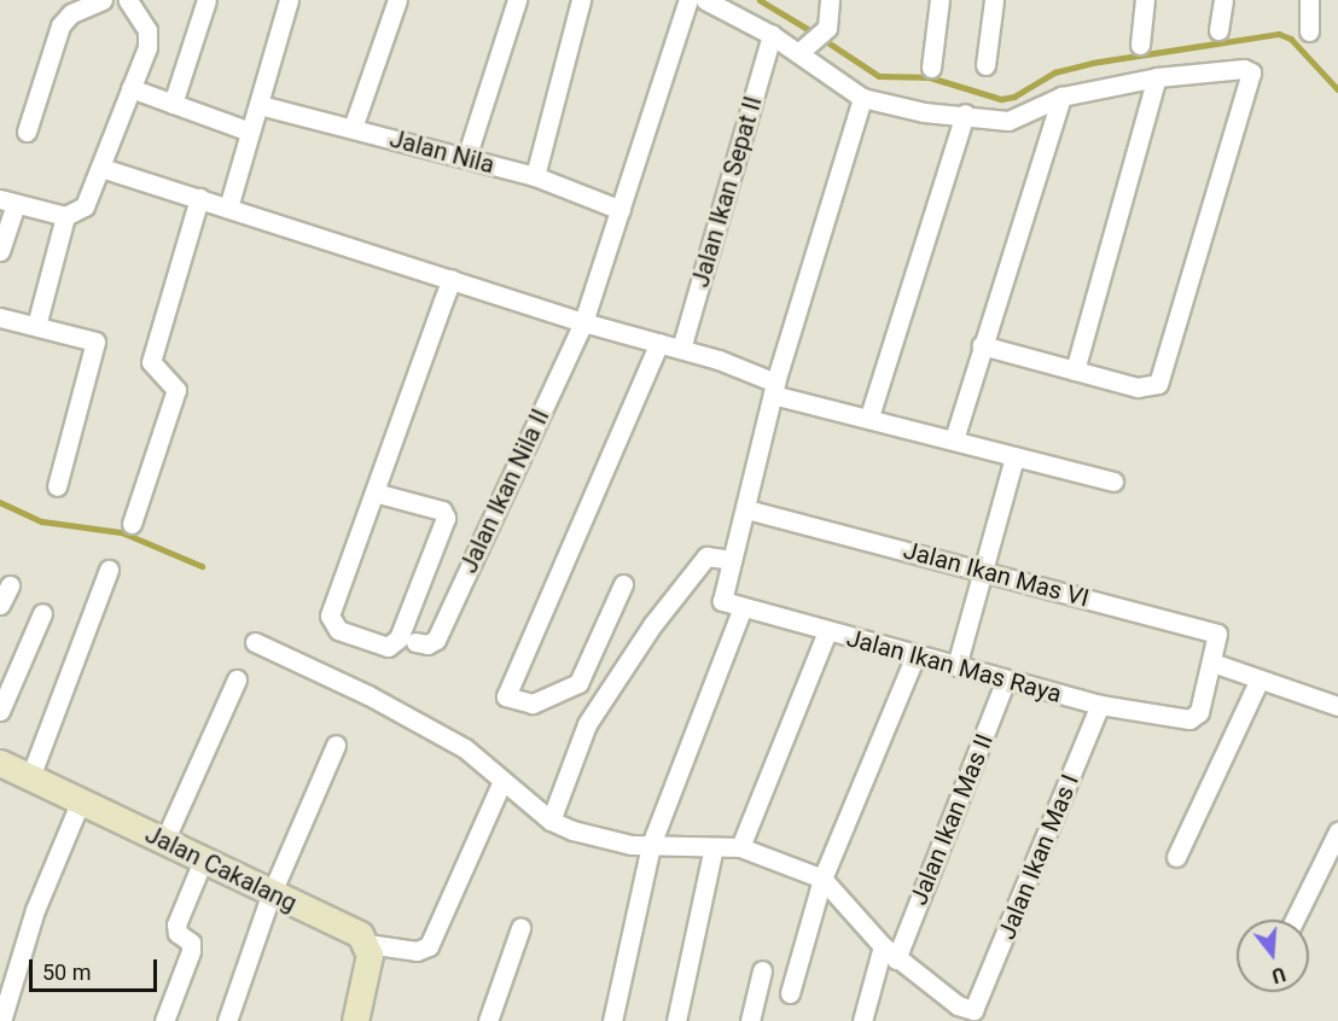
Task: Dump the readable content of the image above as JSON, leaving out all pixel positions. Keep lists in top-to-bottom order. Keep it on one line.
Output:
{"streets":{"street":["Jalan Nila","Jalan Ikan Sepat II","Jalan Ikan Nila II","Jalan Ikan Mas VI","Jalan Ikan Mas Raya","Jalan Ikan Mas II","Jalan Ikan Mas I","Jalan Cakalang"]},"crossings":[["Jalan Ikan Mas VI","Jalan Ikan Mas Raya"],["Jalan Ikan Mas Raya","Jalan Ikan Mas II"],["Jalan Ikan Mas Raya","Jalan Ikan Mas I"],["Jalan Ikan Mas II","Jalan Ikan Mas I"]],"scale_bar":"50 m","north":"bottom"}
